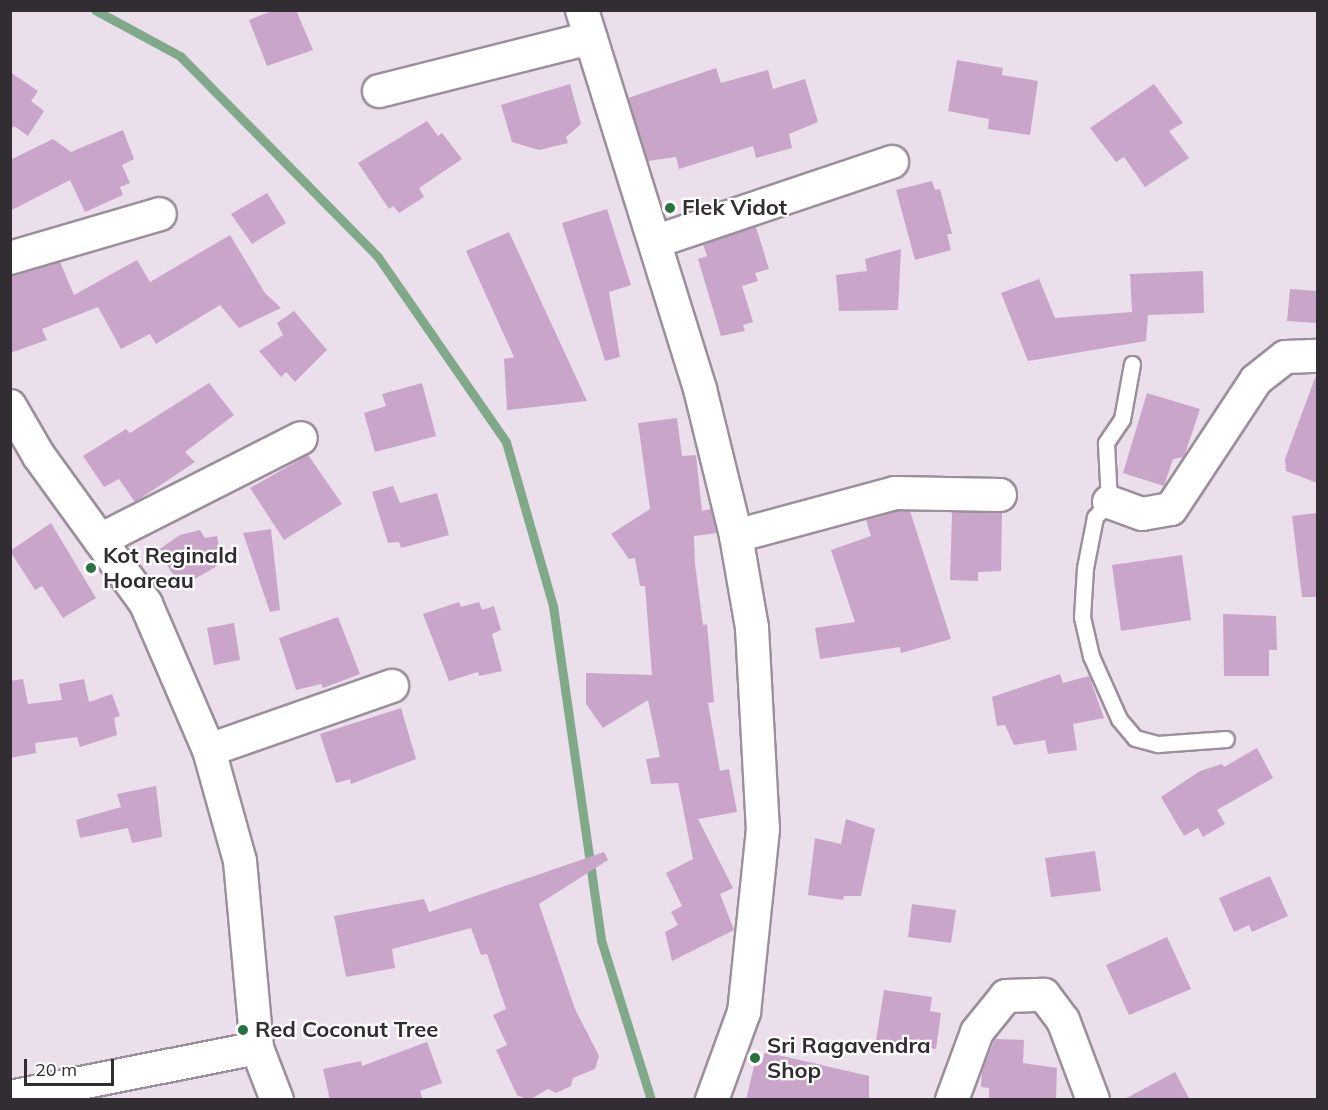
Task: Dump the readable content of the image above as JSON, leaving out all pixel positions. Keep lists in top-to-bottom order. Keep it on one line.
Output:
{"places":["Flek Vidot","Kot Reginald Hoareau","Red Coconut Tree","Sri Ragavendra Shop"],"scale_bar":"20 m"}
